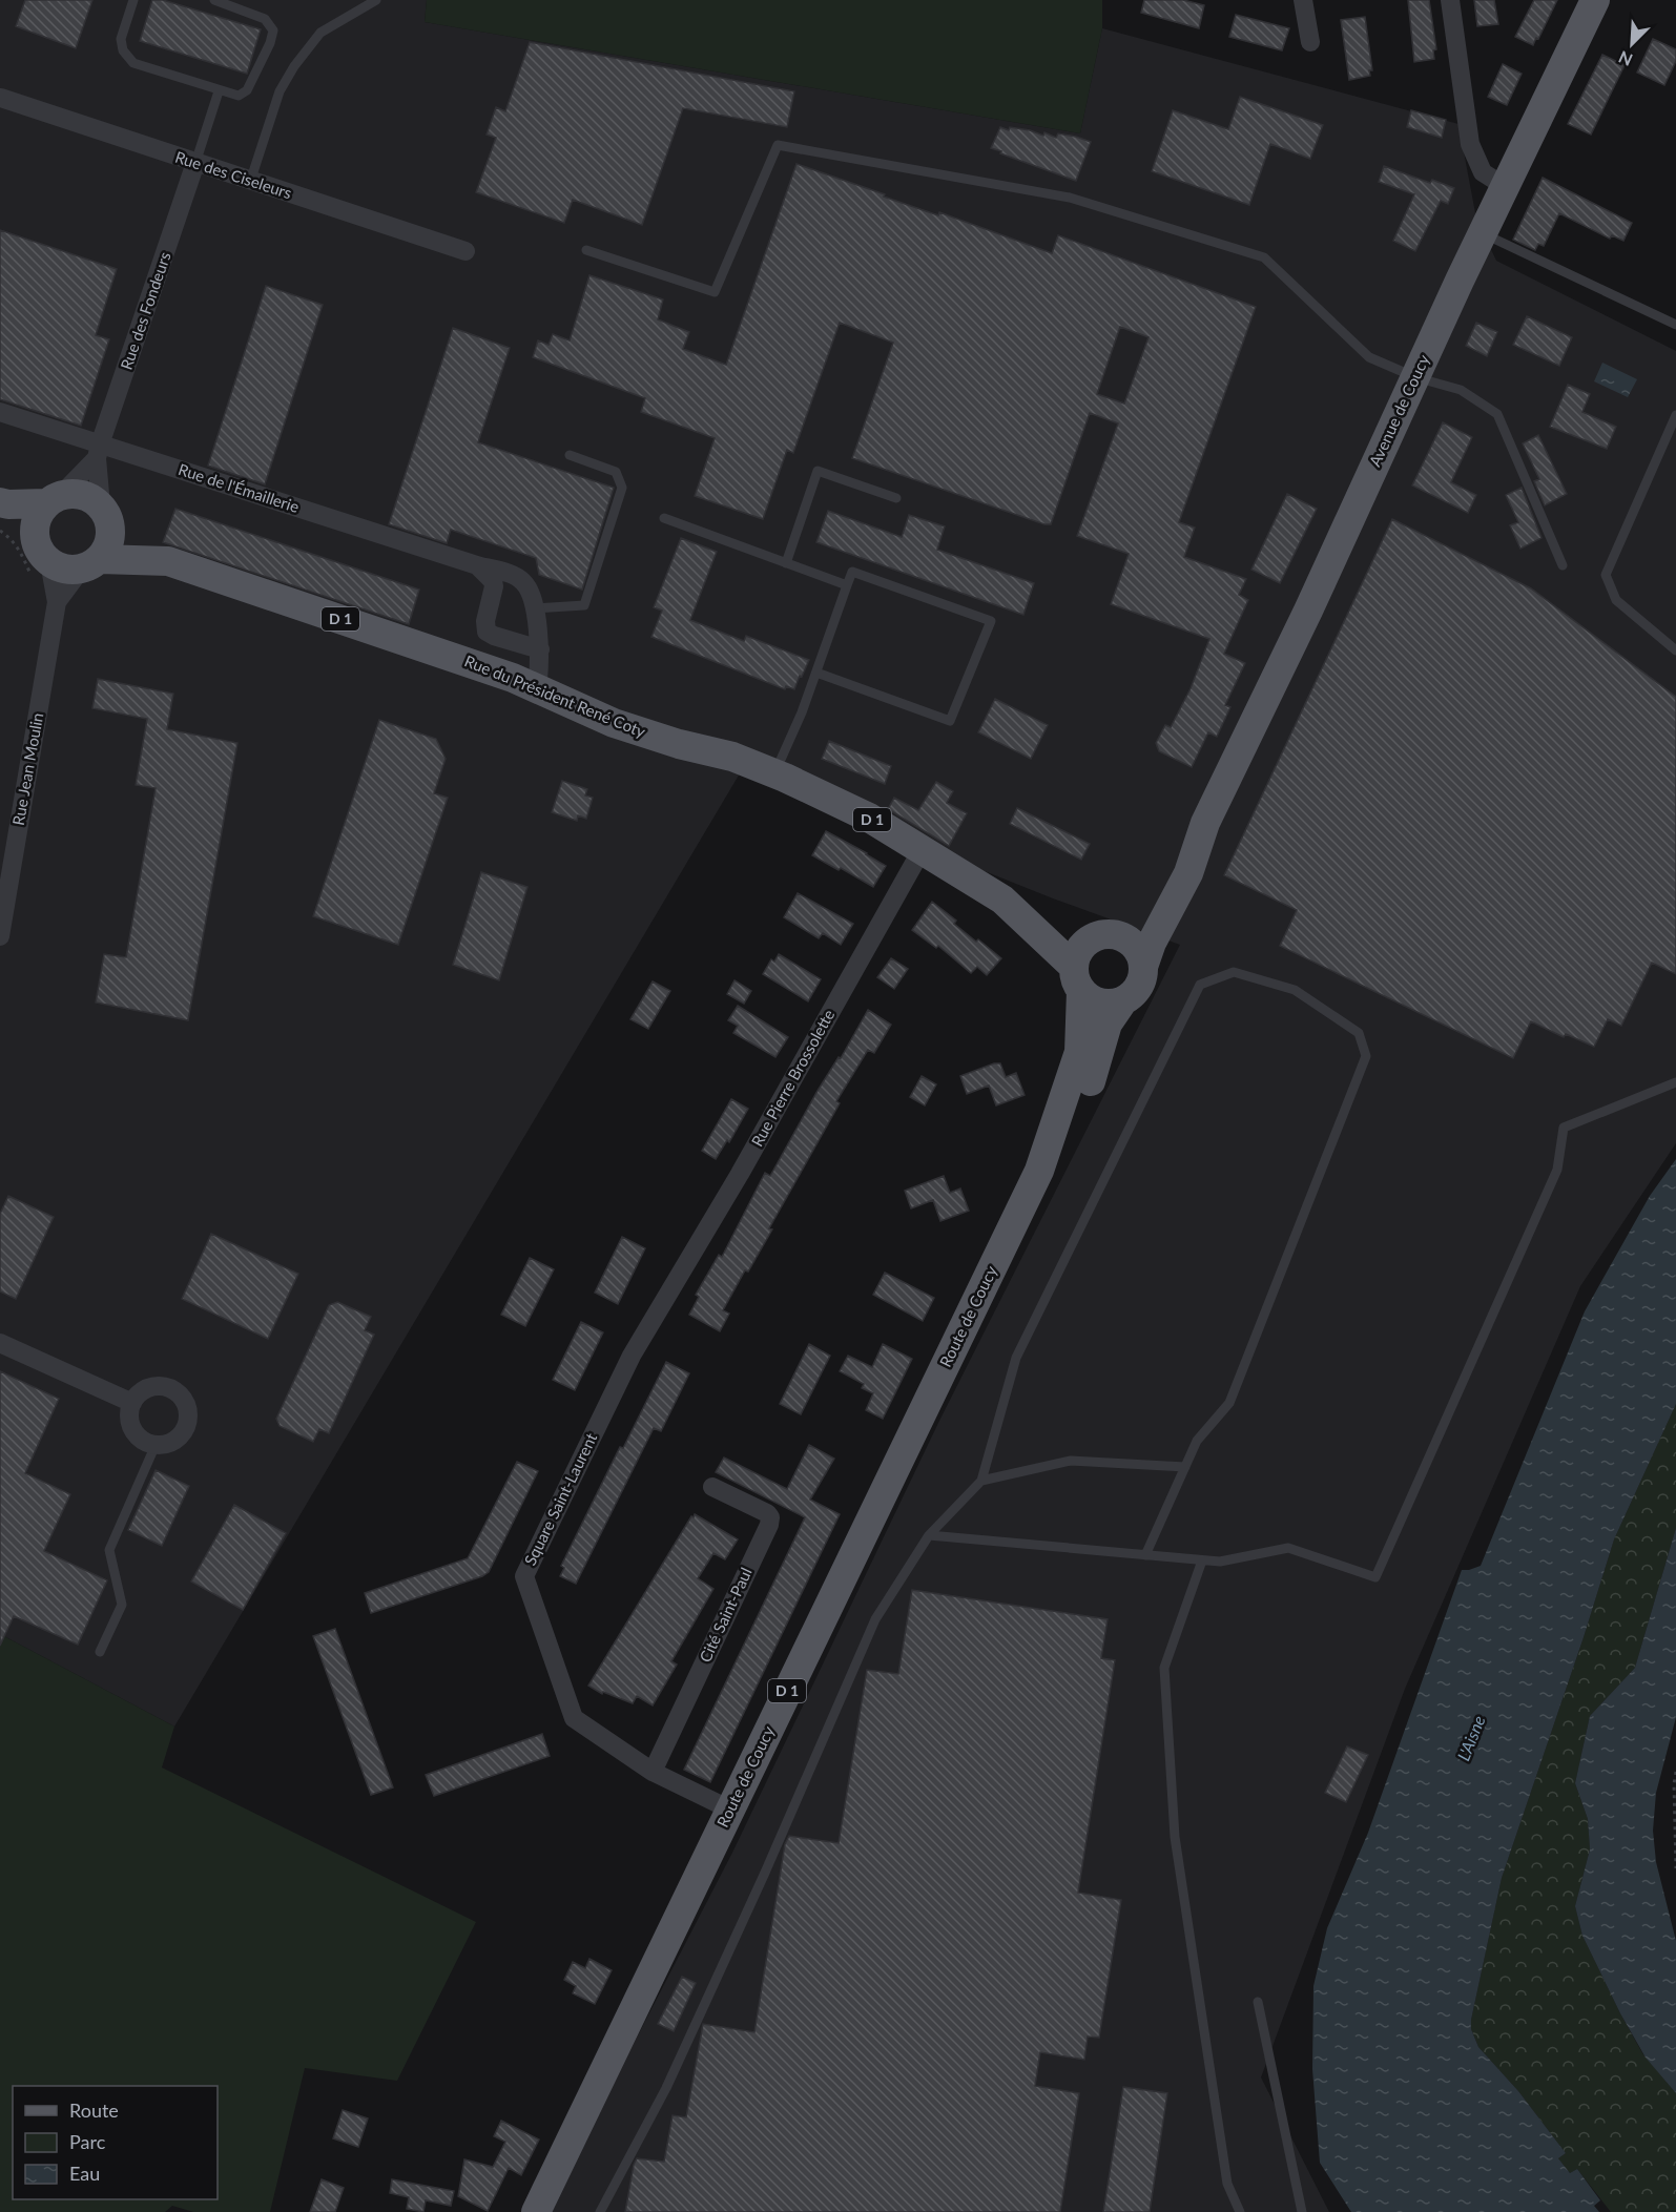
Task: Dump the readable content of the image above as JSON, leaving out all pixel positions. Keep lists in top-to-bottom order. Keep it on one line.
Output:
{"streets":{"main road":["Avenue de Coucy","D 1","Rue du Président René Coty","Route de Coucy"],"street":["Rue des Ciseleurs","Rue des Fondeurs","Rue de l'Émaillerie","Rue Jean Moulin","Rue Pierre Brossolette","Square Saint-Laurent","Cité Saint-Paul"]},"crossings":[["Rue des Ciseleurs","Rue des Fondeurs"],["Rue des Fondeurs","Rue de l'Émaillerie"],["Avenue de Coucy","D 1"],["Avenue de Coucy","Rue du Président René Coty"],["Avenue de Coucy","Route de Coucy"],["Rue de l'Émaillerie","Rue du Président René Coty"],["D 1","Rue du Président René Coty"],["D 1","Rue Jean Moulin"],["D 1","Route de Coucy"],["Rue du Président René Coty","Rue Jean Moulin"],["Rue du Président René Coty","Rue Pierre Brossolette"],["Rue du Président René Coty","Route de Coucy"],["Rue Pierre Brossolette","Square Saint-Laurent"],["Route de Coucy","Square Saint-Laurent"],["Square Saint-Laurent","Cité Saint-Paul"]],"water":["L'Aisne"],"legend":["Route","Parc","Eau"],"north":"bottom left"}
